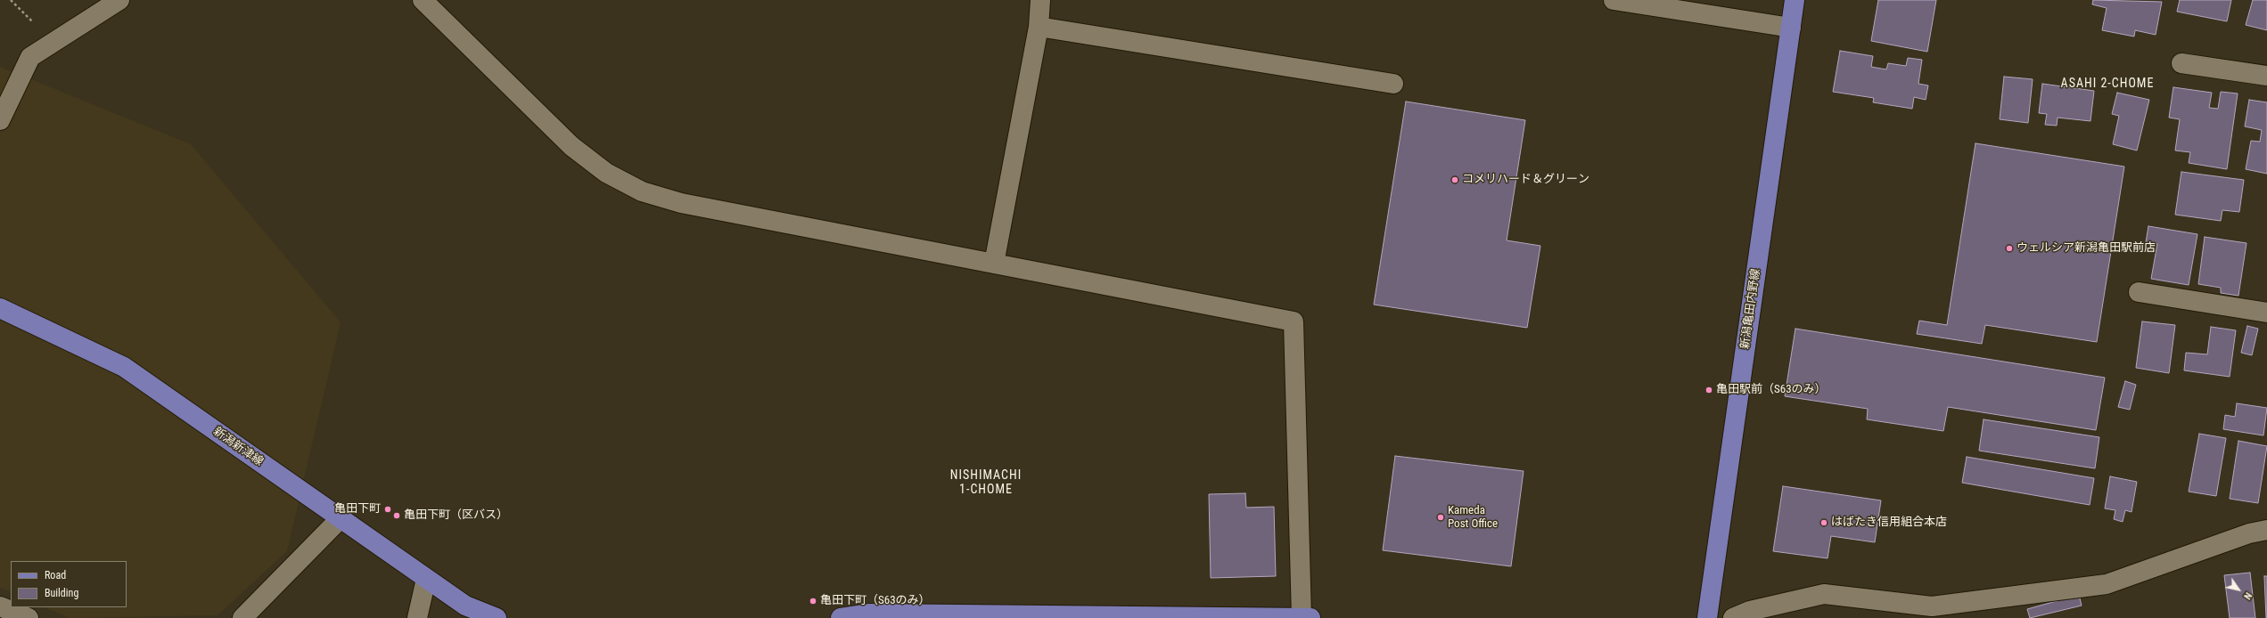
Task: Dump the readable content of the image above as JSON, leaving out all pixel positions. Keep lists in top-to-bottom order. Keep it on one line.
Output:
{"streets":{"main road":["新潟亀田内野線","新潟新津線"]},"districts":["ASAHI 2-CHOME","NISHIMACHI 1-CHOME"],"places":["コメリハード＆グリーン","ウェルシア新潟亀田駅前店","亀田駅前（S63のみ）","亀田下町","亀田下町（区バス）","Kameda Post Office","はばたき信用組合本店","亀田下町（S63のみ）"],"legend":["Road","Building"],"north":"bottom right"}
